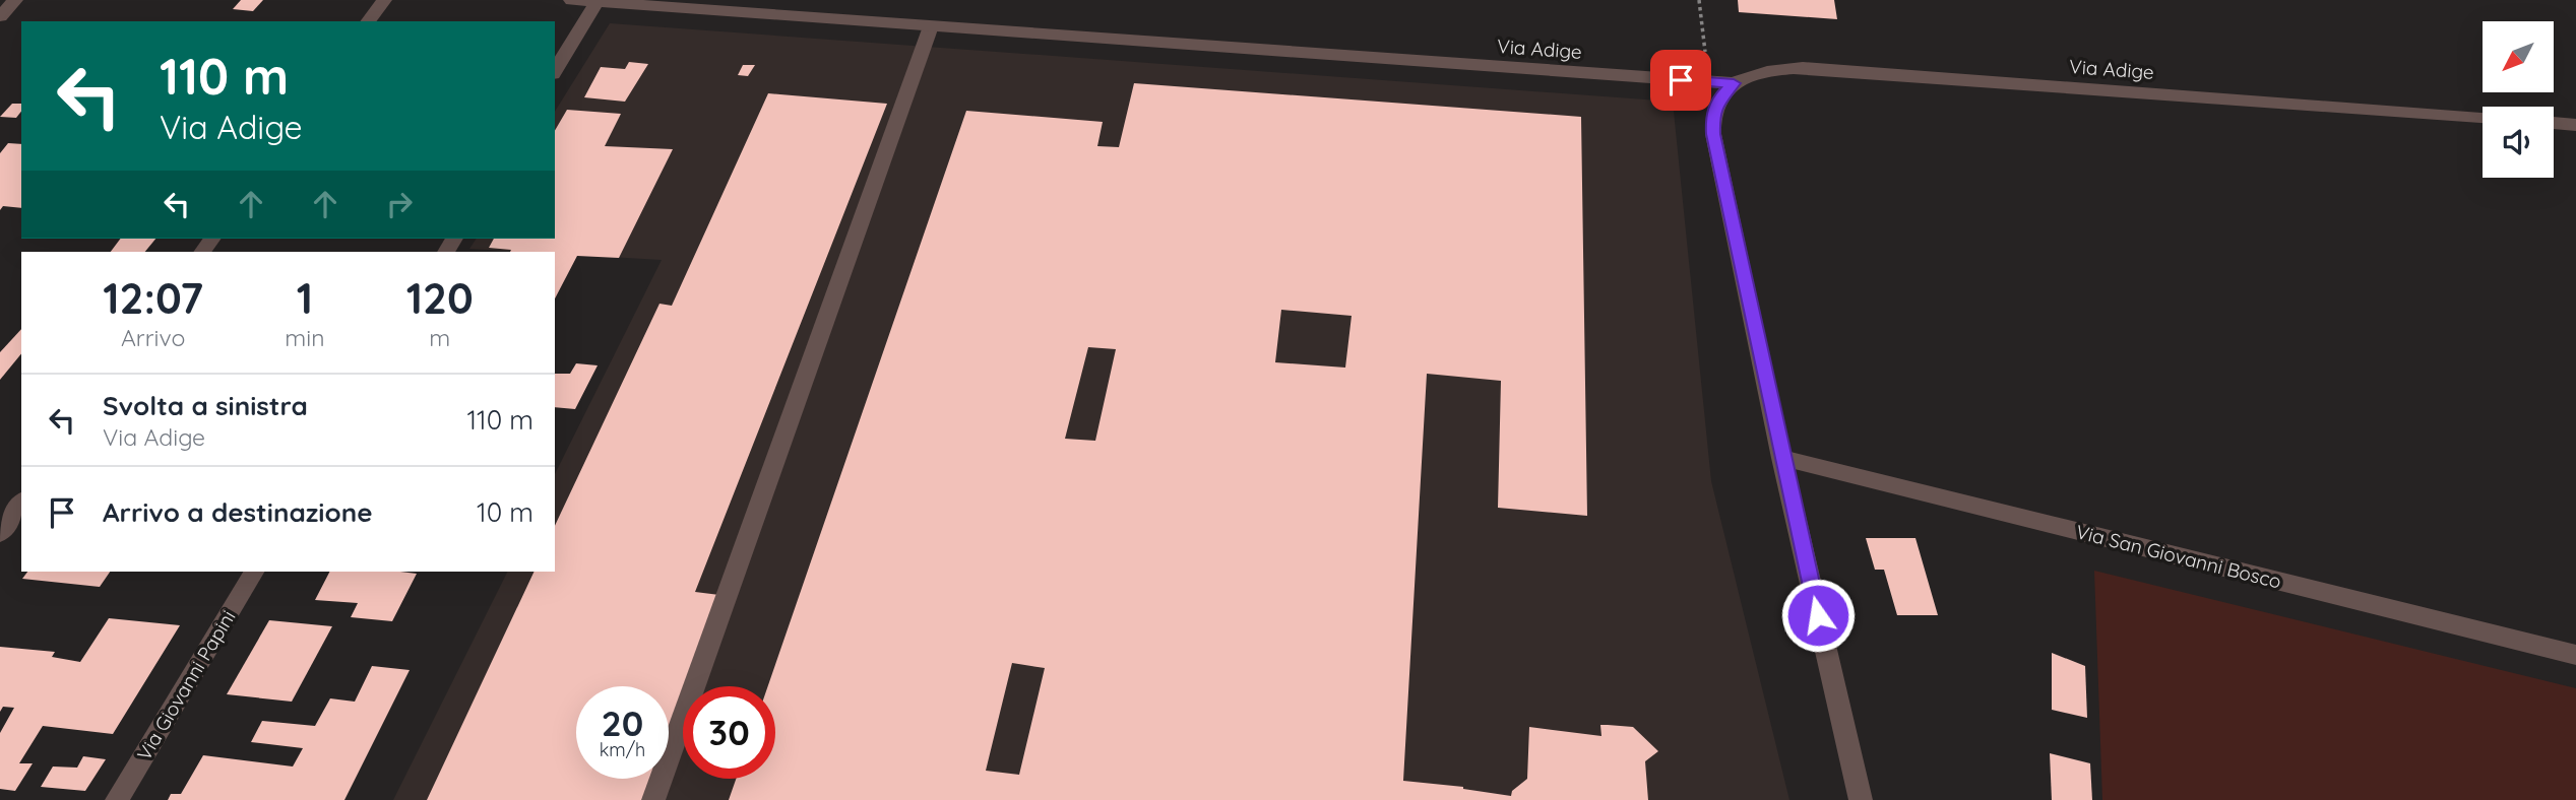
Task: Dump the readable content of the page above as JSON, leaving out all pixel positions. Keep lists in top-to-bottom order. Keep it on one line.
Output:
{"streets":{"street":["Via Adige","Via San Giovanni Bosco","Via Giovanni Papini"]},"north":"bottom left","page":{"turn":["110 m","Via Adige"],"eta":["12:07","Arrivo","1","min","120","m"],"list":[{"name":"Svolta a sinistra","note":"Via Adige","value":"110 m"},{"name":"Arrivo a destinazione","value":"10 m"}],"speed":"20 km/h","limit":"30"}}
